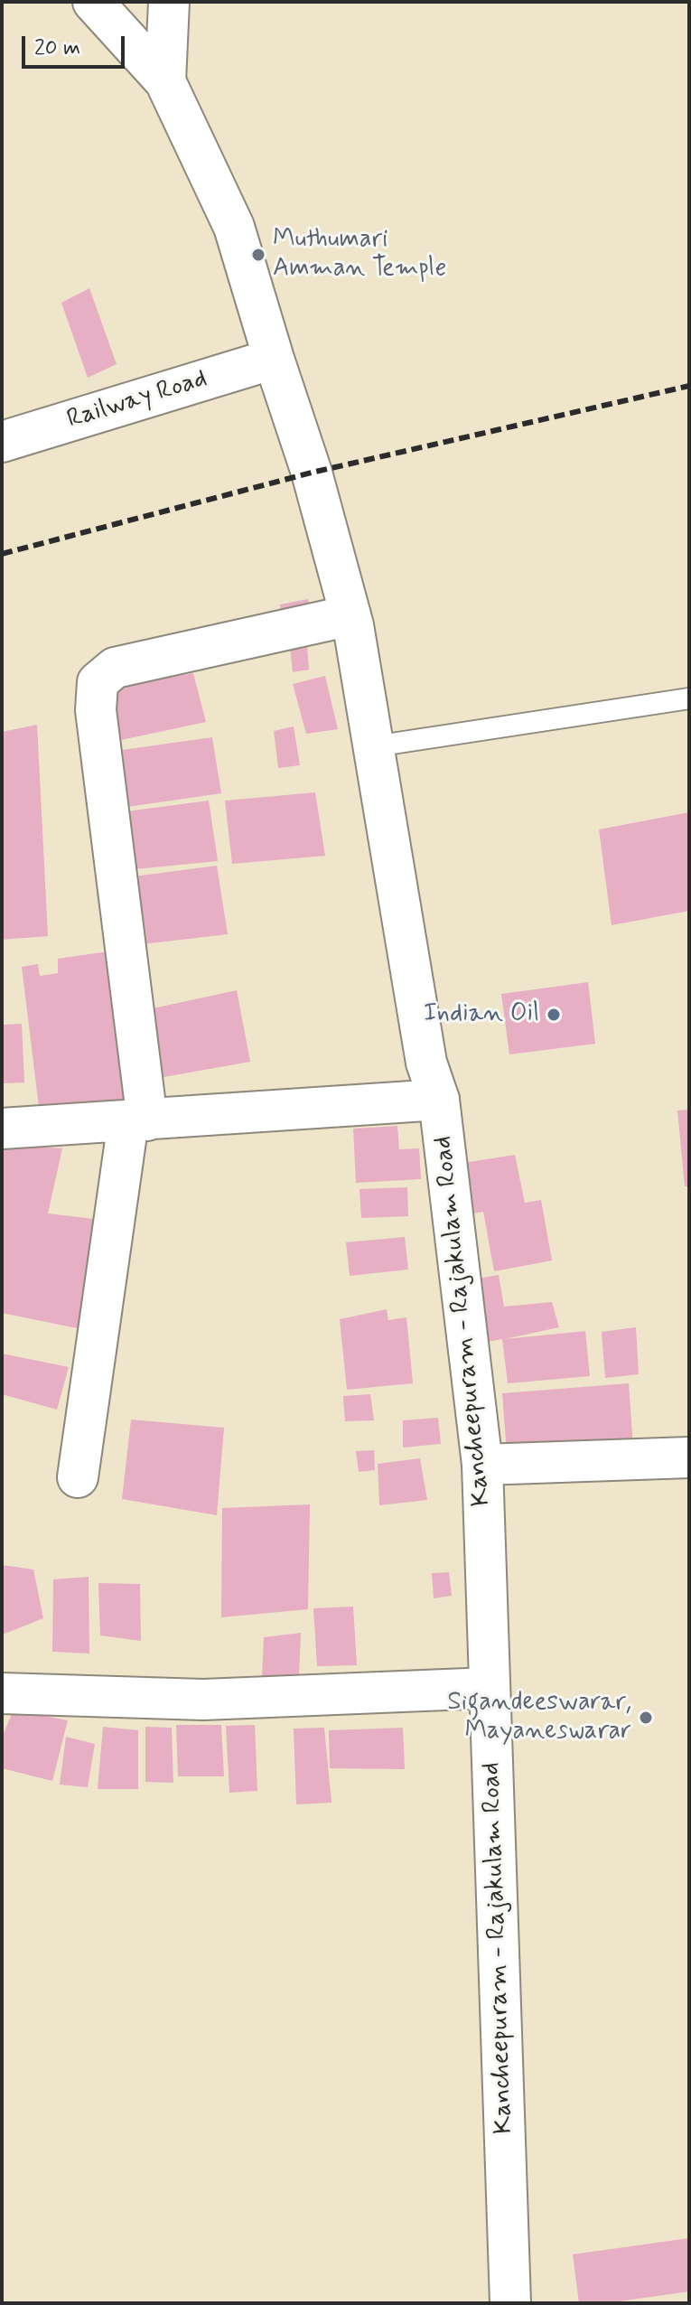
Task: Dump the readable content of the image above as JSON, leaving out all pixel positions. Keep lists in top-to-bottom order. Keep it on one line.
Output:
{"streets":{"main road":["Railway Road","Kancheepuram - Rajakulam Road"]},"crossings":[["Railway Road","Kancheepuram - Rajakulam Road"]],"places":["Muthumari Amman Temple","Indian Oil","Sigandeeswarar, Mayaneswarar"],"scale_bar":"20 m"}
